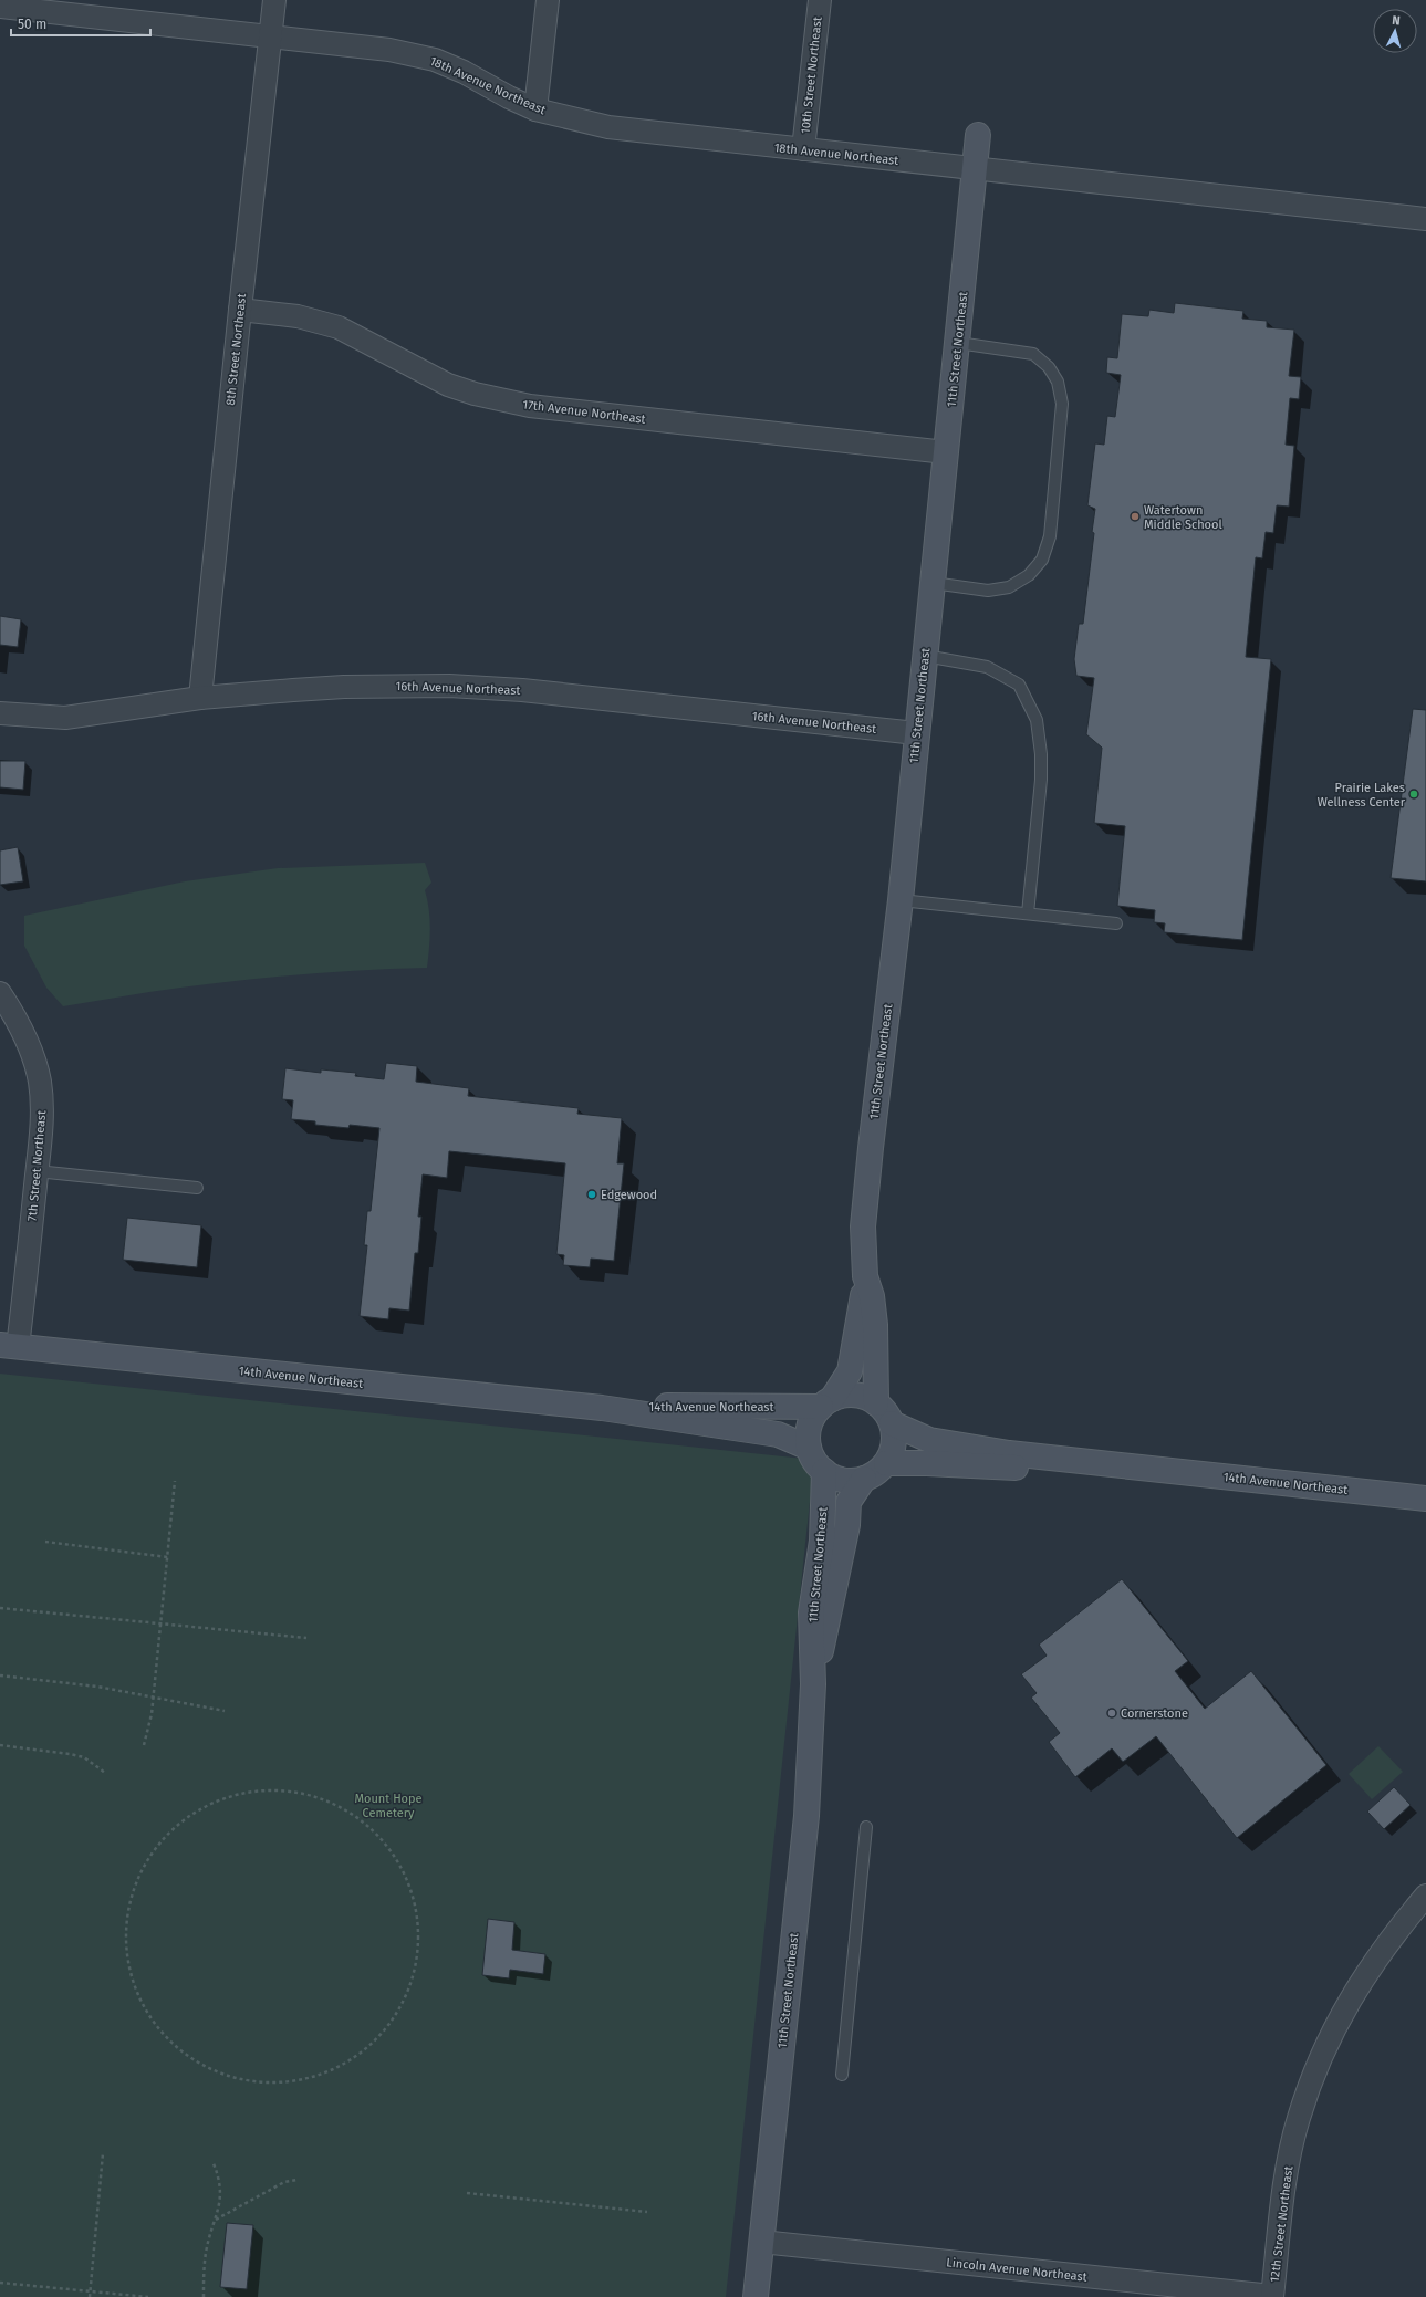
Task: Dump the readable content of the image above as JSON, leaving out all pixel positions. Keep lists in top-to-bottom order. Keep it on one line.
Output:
{"streets":{"street":["10th Street Northeast","18th Avenue Northeast","8th Street Northeast","11th Street Northeast","17th Avenue Northeast","16th Avenue Northeast","7th Street Northeast","14th Avenue Northeast","12th Street Northeast","Lincoln Avenue Northeast"]},"crossings":[["10th Street Northeast","18th Avenue Northeast"],["18th Avenue Northeast","8th Street Northeast"],["18th Avenue Northeast","11th Street Northeast"],["8th Street Northeast","17th Avenue Northeast"],["8th Street Northeast","16th Avenue Northeast"],["11th Street Northeast","17th Avenue Northeast"],["11th Street Northeast","16th Avenue Northeast"],["11th Street Northeast","14th Avenue Northeast"],["11th Street Northeast","Lincoln Avenue Northeast"],["7th Street Northeast","14th Avenue Northeast"],["12th Street Northeast","Lincoln Avenue Northeast"]],"parks":["Mount Hope Cemetery"],"places":["Watertown Middle School","Prairie Lakes Wellness Center","Edgewood","Cornerstone"],"scale_bar":"50 m","north":"top"}
